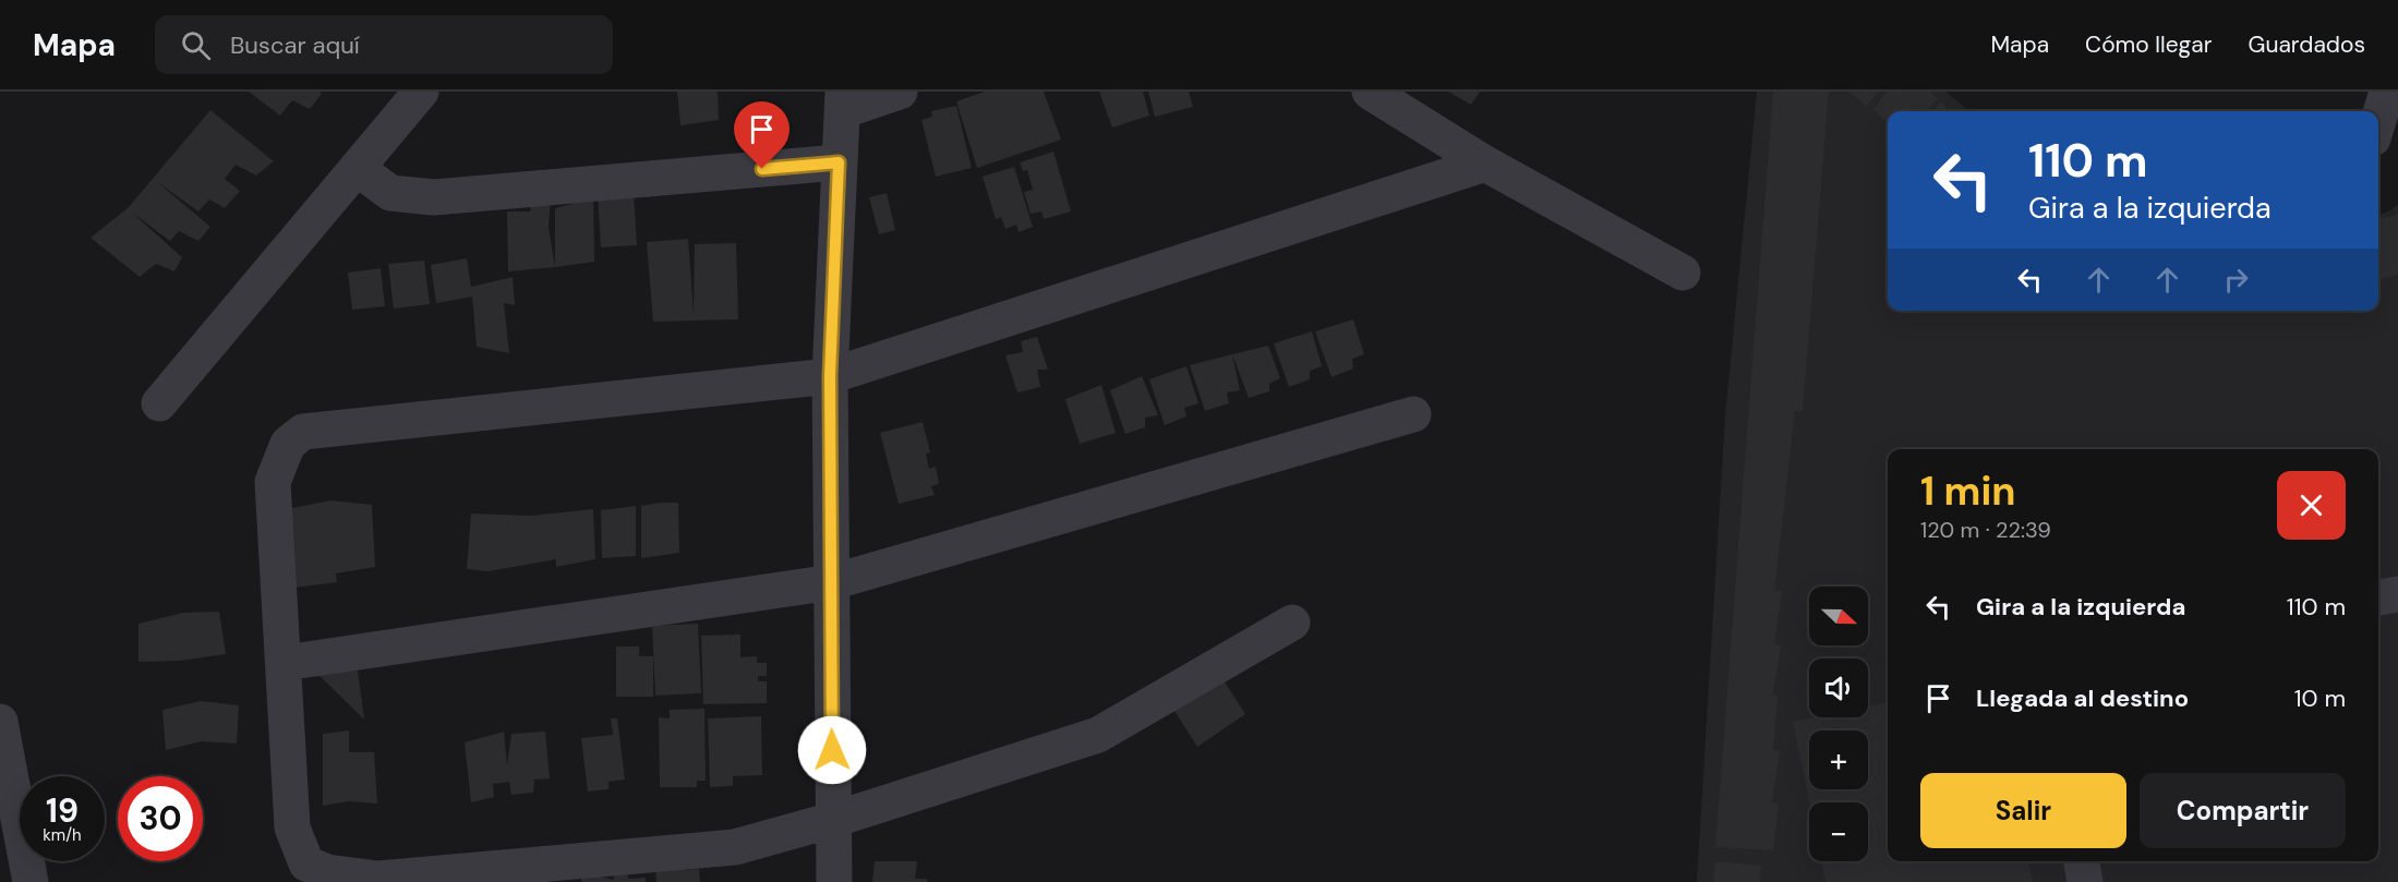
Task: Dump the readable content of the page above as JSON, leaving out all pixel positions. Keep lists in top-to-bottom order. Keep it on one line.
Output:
{"north":"right","page":{"header":"Mapa","search":"Buscar aquí","nav":["Mapa","Cómo llegar","Guardados"],"turn":["110 m","Gira a la izquierda"],"heading":["1 min","120 m · 22:39"],"list":[{"name":"Gira a la izquierda","value":"110 m"},{"name":"Llegada al destino","value":"10 m"}],"map_buttons":["+","−"],"buttons":["Salir","Compartir"],"speed":"19 km/h","limit":"30"}}
